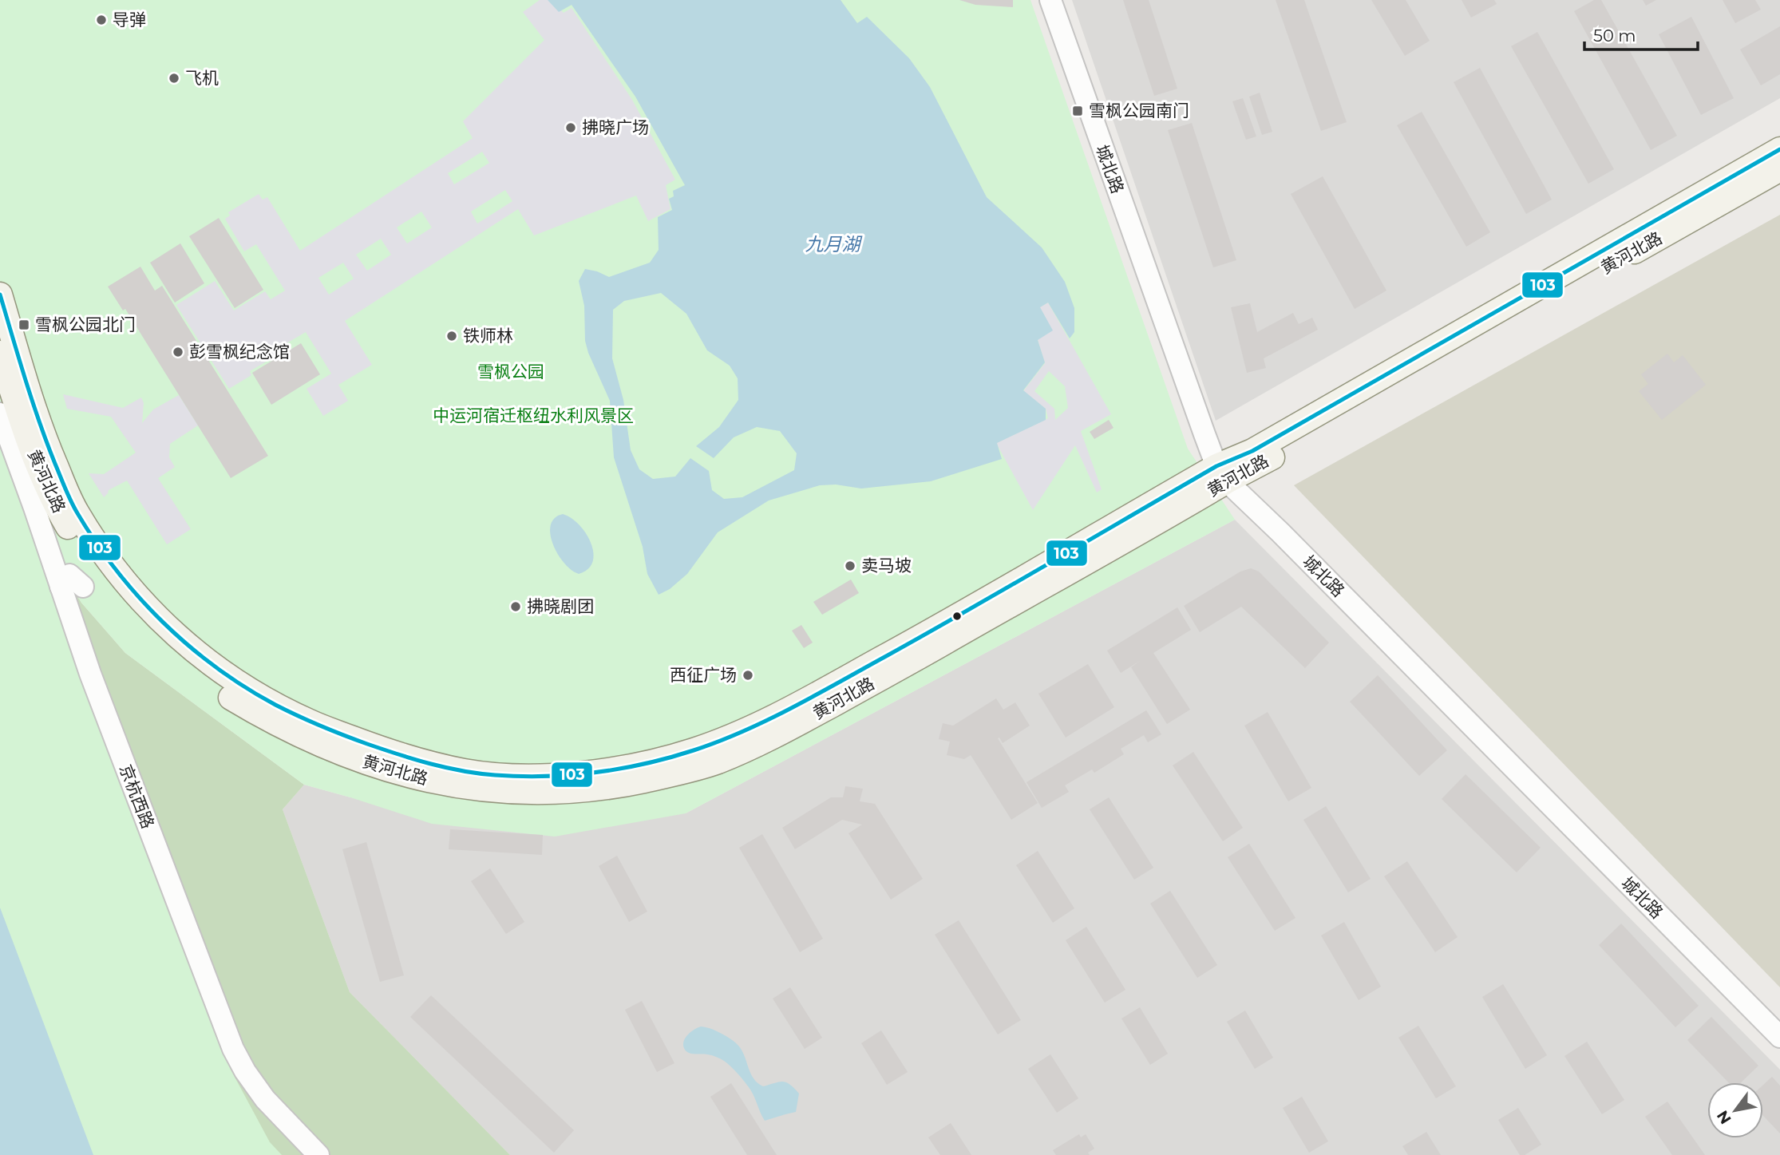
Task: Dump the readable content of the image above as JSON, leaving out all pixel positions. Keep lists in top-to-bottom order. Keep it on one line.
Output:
{"streets":{"main road":["黄河北路"],"street":["城北路","京杭西路"]},"crossings":[["城北路","黄河北路"]],"water":["九月湖"],"parks":["雪枫公园","中运河宿迁枢纽水利风景区"],"places":{"other":["导弹","飞机","拂晓广场","铁师林","彭雪枫纪念馆","卖马坡","拂晓剧团","西征广场"],"transit":["雪枫公园南门","雪枫公园北门"]},"lines":["transit line 103"],"scale_bar":"50 m","north":"bottom left"}
